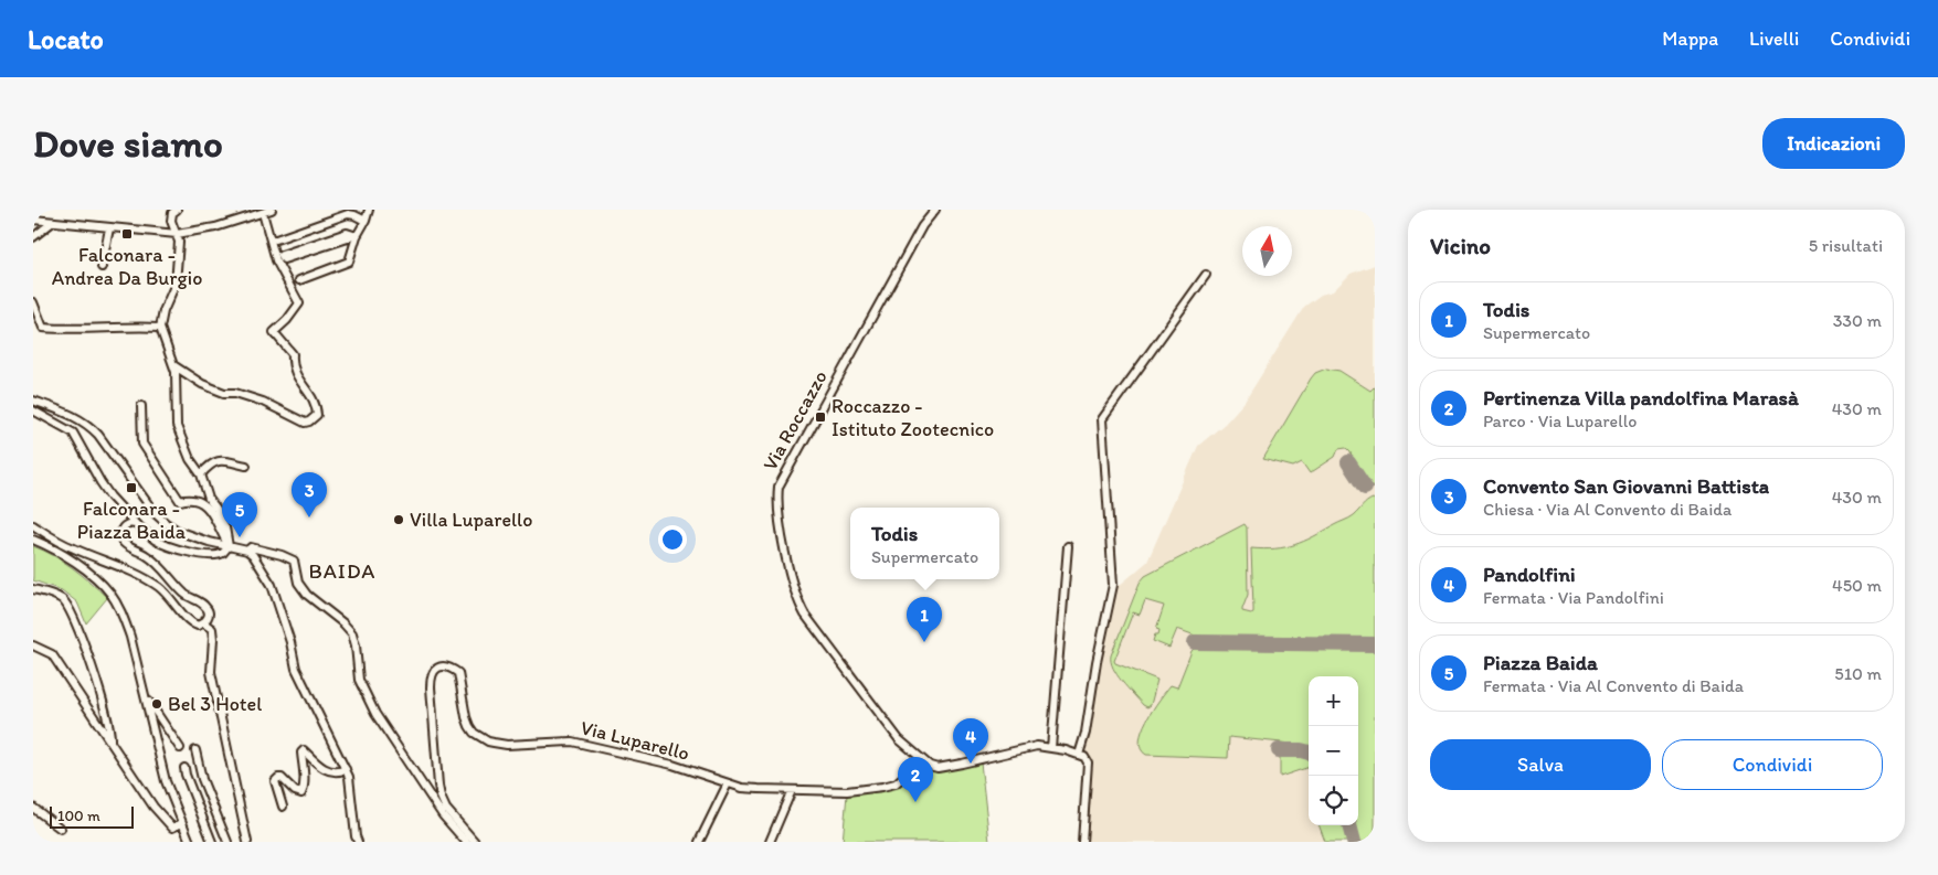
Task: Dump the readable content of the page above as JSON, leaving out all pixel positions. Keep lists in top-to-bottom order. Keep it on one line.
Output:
{"streets":{"street":["Via Roccazzo","Via Luparello"]},"crossings":[["Via Roccazzo","Via Luparello"]],"districts":["BAIDA"],"places":{"transit":["Falconara - Andrea Da Burgio","Roccazzo - Istituto Zootecnico","Falconara - Piazza Baida"],"other":["Villa Luparello","Bel 3 Hotel"]},"scale_bar":"100 m","north":"top","page":{"header":"Locato","nav":["Mappa","Livelli","Condividi"],"buttons":["Indicazioni",["Salva","Condividi"]],"title":"Dove siamo","heading":["Vicino","5 risultati"],"list":[{"mark":"1","name":"Todis","note":"Supermercato","value":"330 m"},{"mark":"2","name":"Pertinenza Villa pandolfina Marasà","note":"Parco · Via Luparello","value":"430 m"},{"mark":"3","name":"Convento San Giovanni Battista","note":"Chiesa · Via Al Convento di Baida","value":"430 m"},{"mark":"4","name":"Pandolfini","note":"Fermata · Via Pandolfini","value":"450 m"},{"mark":"5","name":"Piazza Baida","note":"Fermata · Via Al Convento di Baida","value":"510 m"}],"pins":["3","5","1","4","2"],"popup":["Todis","Supermercato"],"map_buttons":["+","−"],"scale":"100 m"}}
